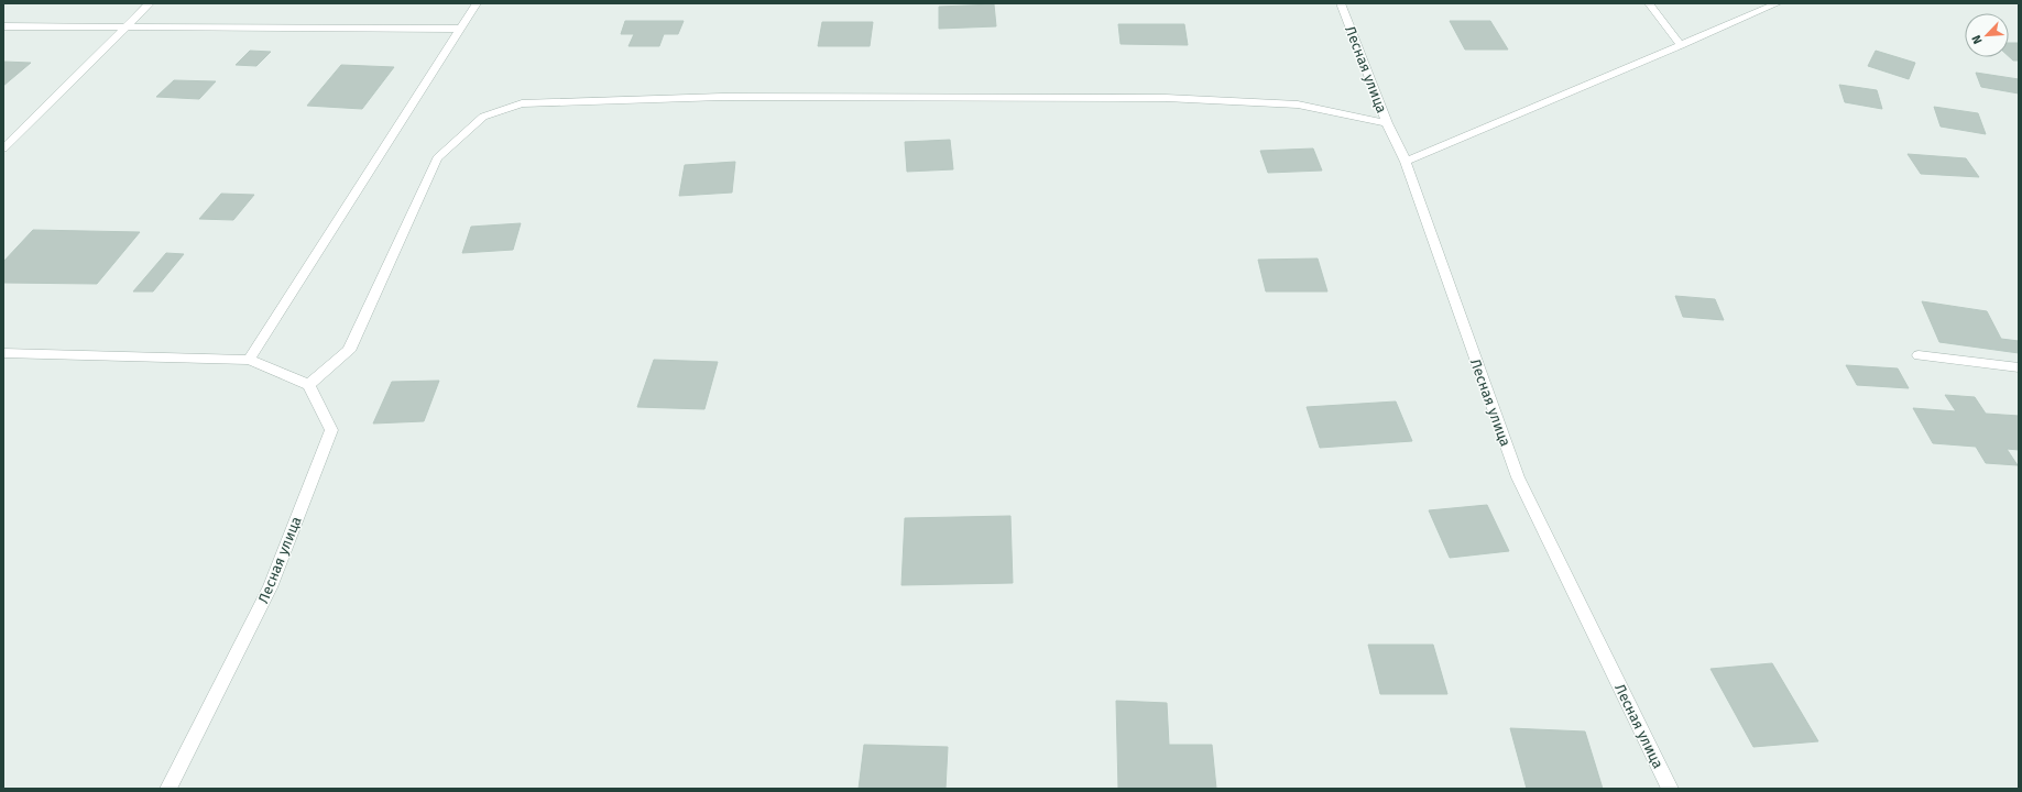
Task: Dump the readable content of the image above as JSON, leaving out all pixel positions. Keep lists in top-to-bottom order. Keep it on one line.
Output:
{"streets":{"street":["Лесная улица"]},"north":"bottom left"}
